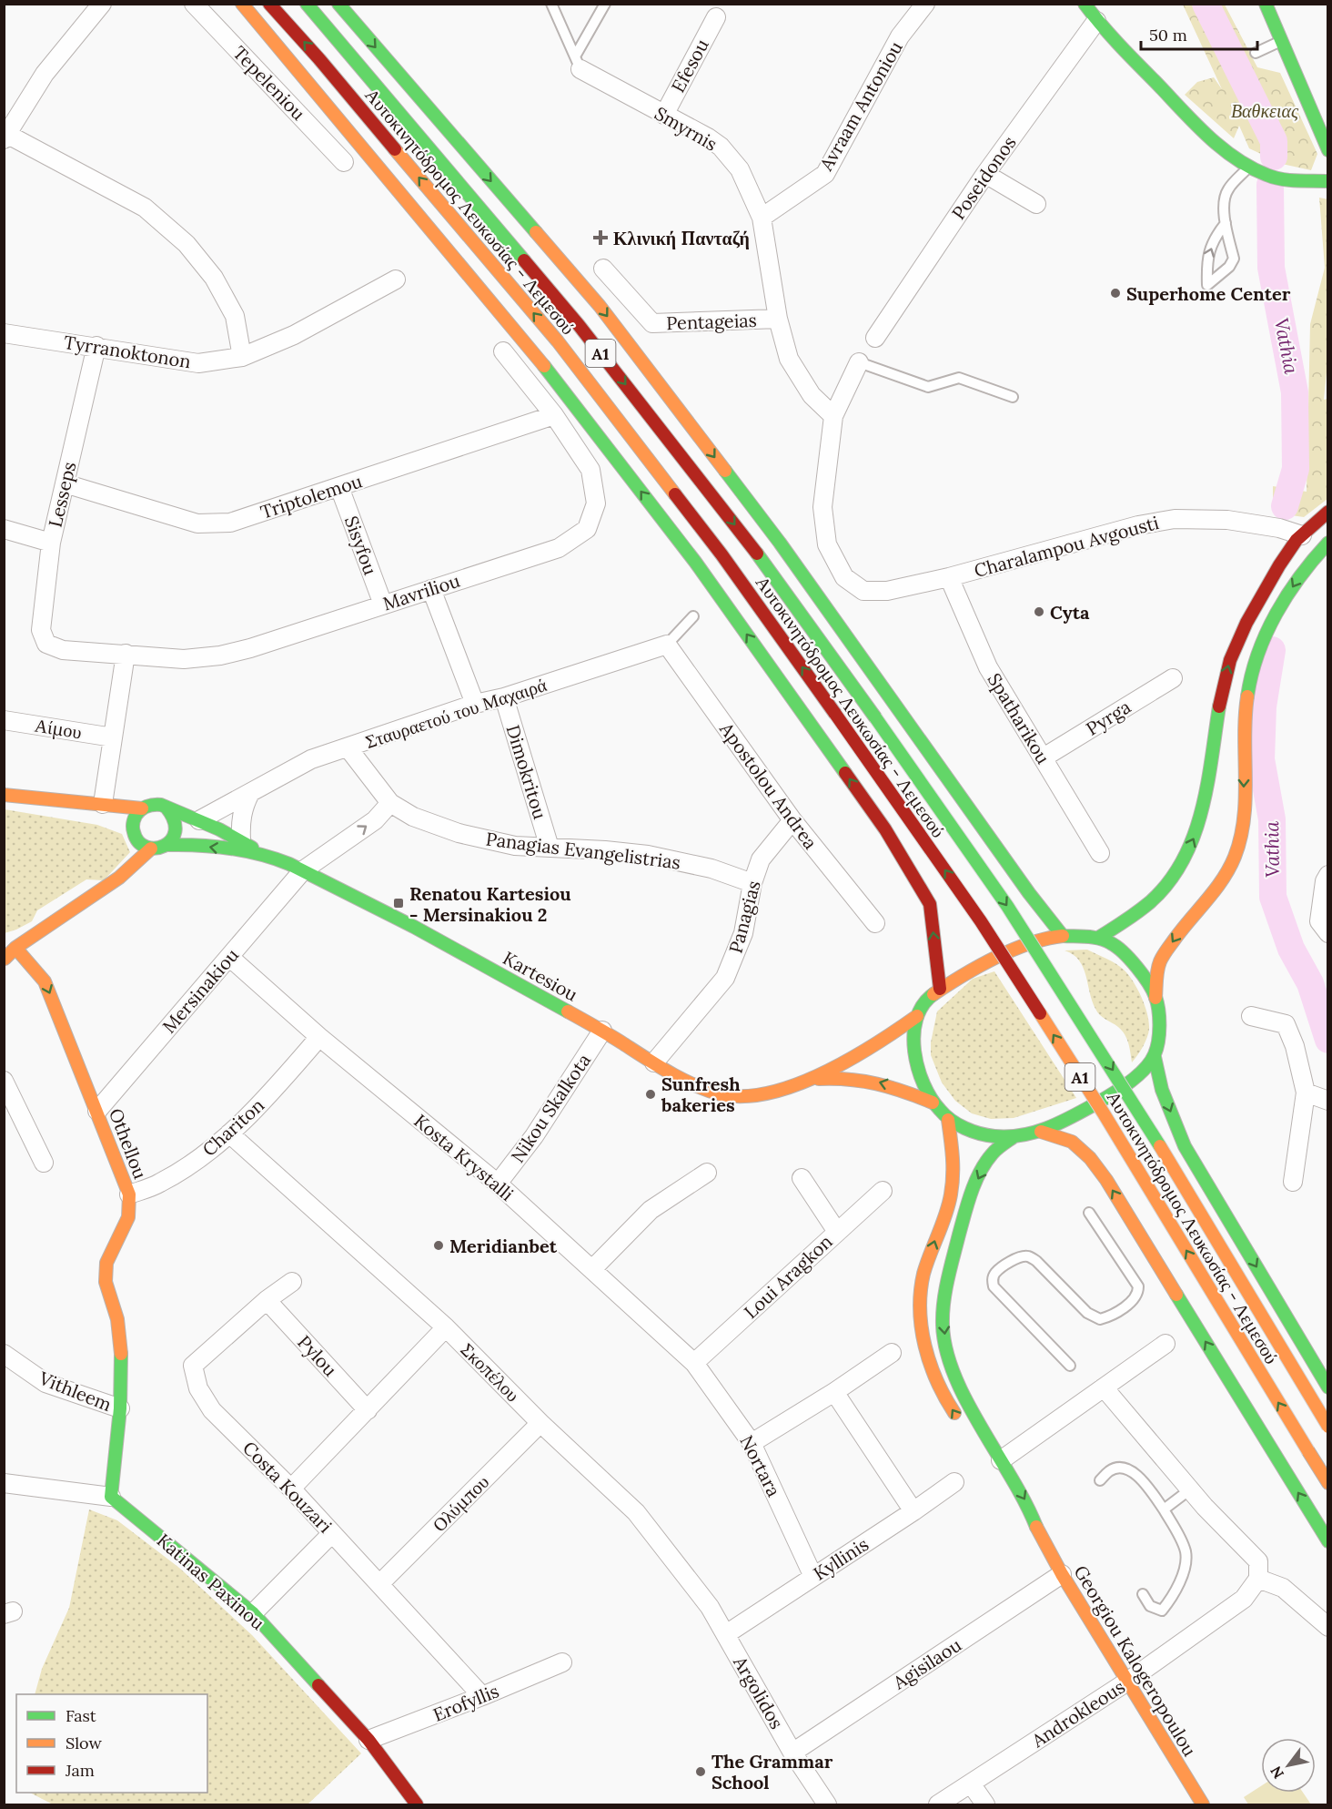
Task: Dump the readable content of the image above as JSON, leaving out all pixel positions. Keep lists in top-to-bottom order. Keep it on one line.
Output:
{"streets":{"main road":["Αυτοκινητόδρομος Λευκωσίας - Λεμεσού","A1","Kartesiou","Othellou","Katinas Paxinou","Georgiou Kalogeropoulou"],"street":["Efesou","Tepeleniou","Avraam Antoniou","Smyrnis","Poseidonos","Pentageias","Tyrranoktonon","Lesseps","Triptolemou","Sisyfou","Charalampou Avgousti","Mavriliou","Σταυραετού του Μαχαιρά","Pyrga","Spatharikou","Αίμου","Dimokritou","Apostolou Andrea","Panagias Evangelistrias","Panagias","Mersinakiou","Nikou Skalkota","Chariton","Kosta Krystalli","Loui Aragkon","Pylou","Σκοπέλου","Vithleem","Nortara","Costa Kouzari","Ολύμπου","Kyllinis","Agisilaou","Argolidos","Erofyllis","Androkleous"]},"crossings":[["Efesou","Smyrnis"],["Avraam Antoniou","Smyrnis"],["Smyrnis","Pentageias"],["Smyrnis","Charalampou Avgousti"],["Tyrranoktonon","Lesseps"],["Lesseps","Triptolemou"],["Lesseps","Mavriliou"],["Triptolemou","Sisyfou"],["Triptolemou","Mavriliou"],["Sisyfou","Mavriliou"],["Charalampou Avgousti","Spatharikou"],["Σταυραετού του Μαχαιρά","Dimokritou"],["Σταυραετού του Μαχαιρά","Apostolou Andrea"],["Σταυραετού του Μαχαιρά","Panagias Evangelistrias"],["Σταυραετού του Μαχαιρά","Kartesiou"],["Pyrga","Spatharikou"],["Dimokritou","Panagias Evangelistrias"],["Apostolou Andrea","Panagias"],["Panagias Evangelistrias","Panagias"],["Panagias Evangelistrias","Mersinakiou"],["Panagias","Kartesiou"],["Kartesiou","Mersinakiou"],["Kartesiou","Nikou Skalkota"],["Mersinakiou","Othellou"],["Mersinakiou","Kosta Krystalli"],["Nikou Skalkota","Kosta Krystalli"],["Chariton","Othellou"],["Chariton","Kosta Krystalli"],["Chariton","Σκοπέλου"],["Othellou","Vithleem"],["Othellou","Katinas Paxinou"],["Kosta Krystalli","Loui Aragkon"],["Kosta Krystalli","Nortara"],["Loui Aragkon","Nortara"],["Pylou","Costa Kouzari"],["Σκοπέλου","Ολύμπου"],["Σκοπέλου","Kyllinis"],["Σκοπέλου","Argolidos"],["Nortara","Kyllinis"],["Costa Kouzari","Ολύμπου"],["Costa Kouzari","Erofyllis"],["Kyllinis","Argolidos"],["Katinas Paxinou","Erofyllis"],["Georgiou Kalogeropoulou","Agisilaou"],["Georgiou Kalogeropoulou","Androkleous"],["Agisilaou","Argolidos"]],"water":["Vathia"],"parks":["Βαθκειας"],"places":{"health":["Κλινική Πανταζή"],"other":["Superhome Center","Cyta","Sunfresh bakeries","Meridianbet","The Grammar School"],"transit":["Renatou Kartesiou - Mersinakiou 2"]},"legend":["Fast","Slow","Jam"],"scale_bar":"50 m","north":"bottom left"}
